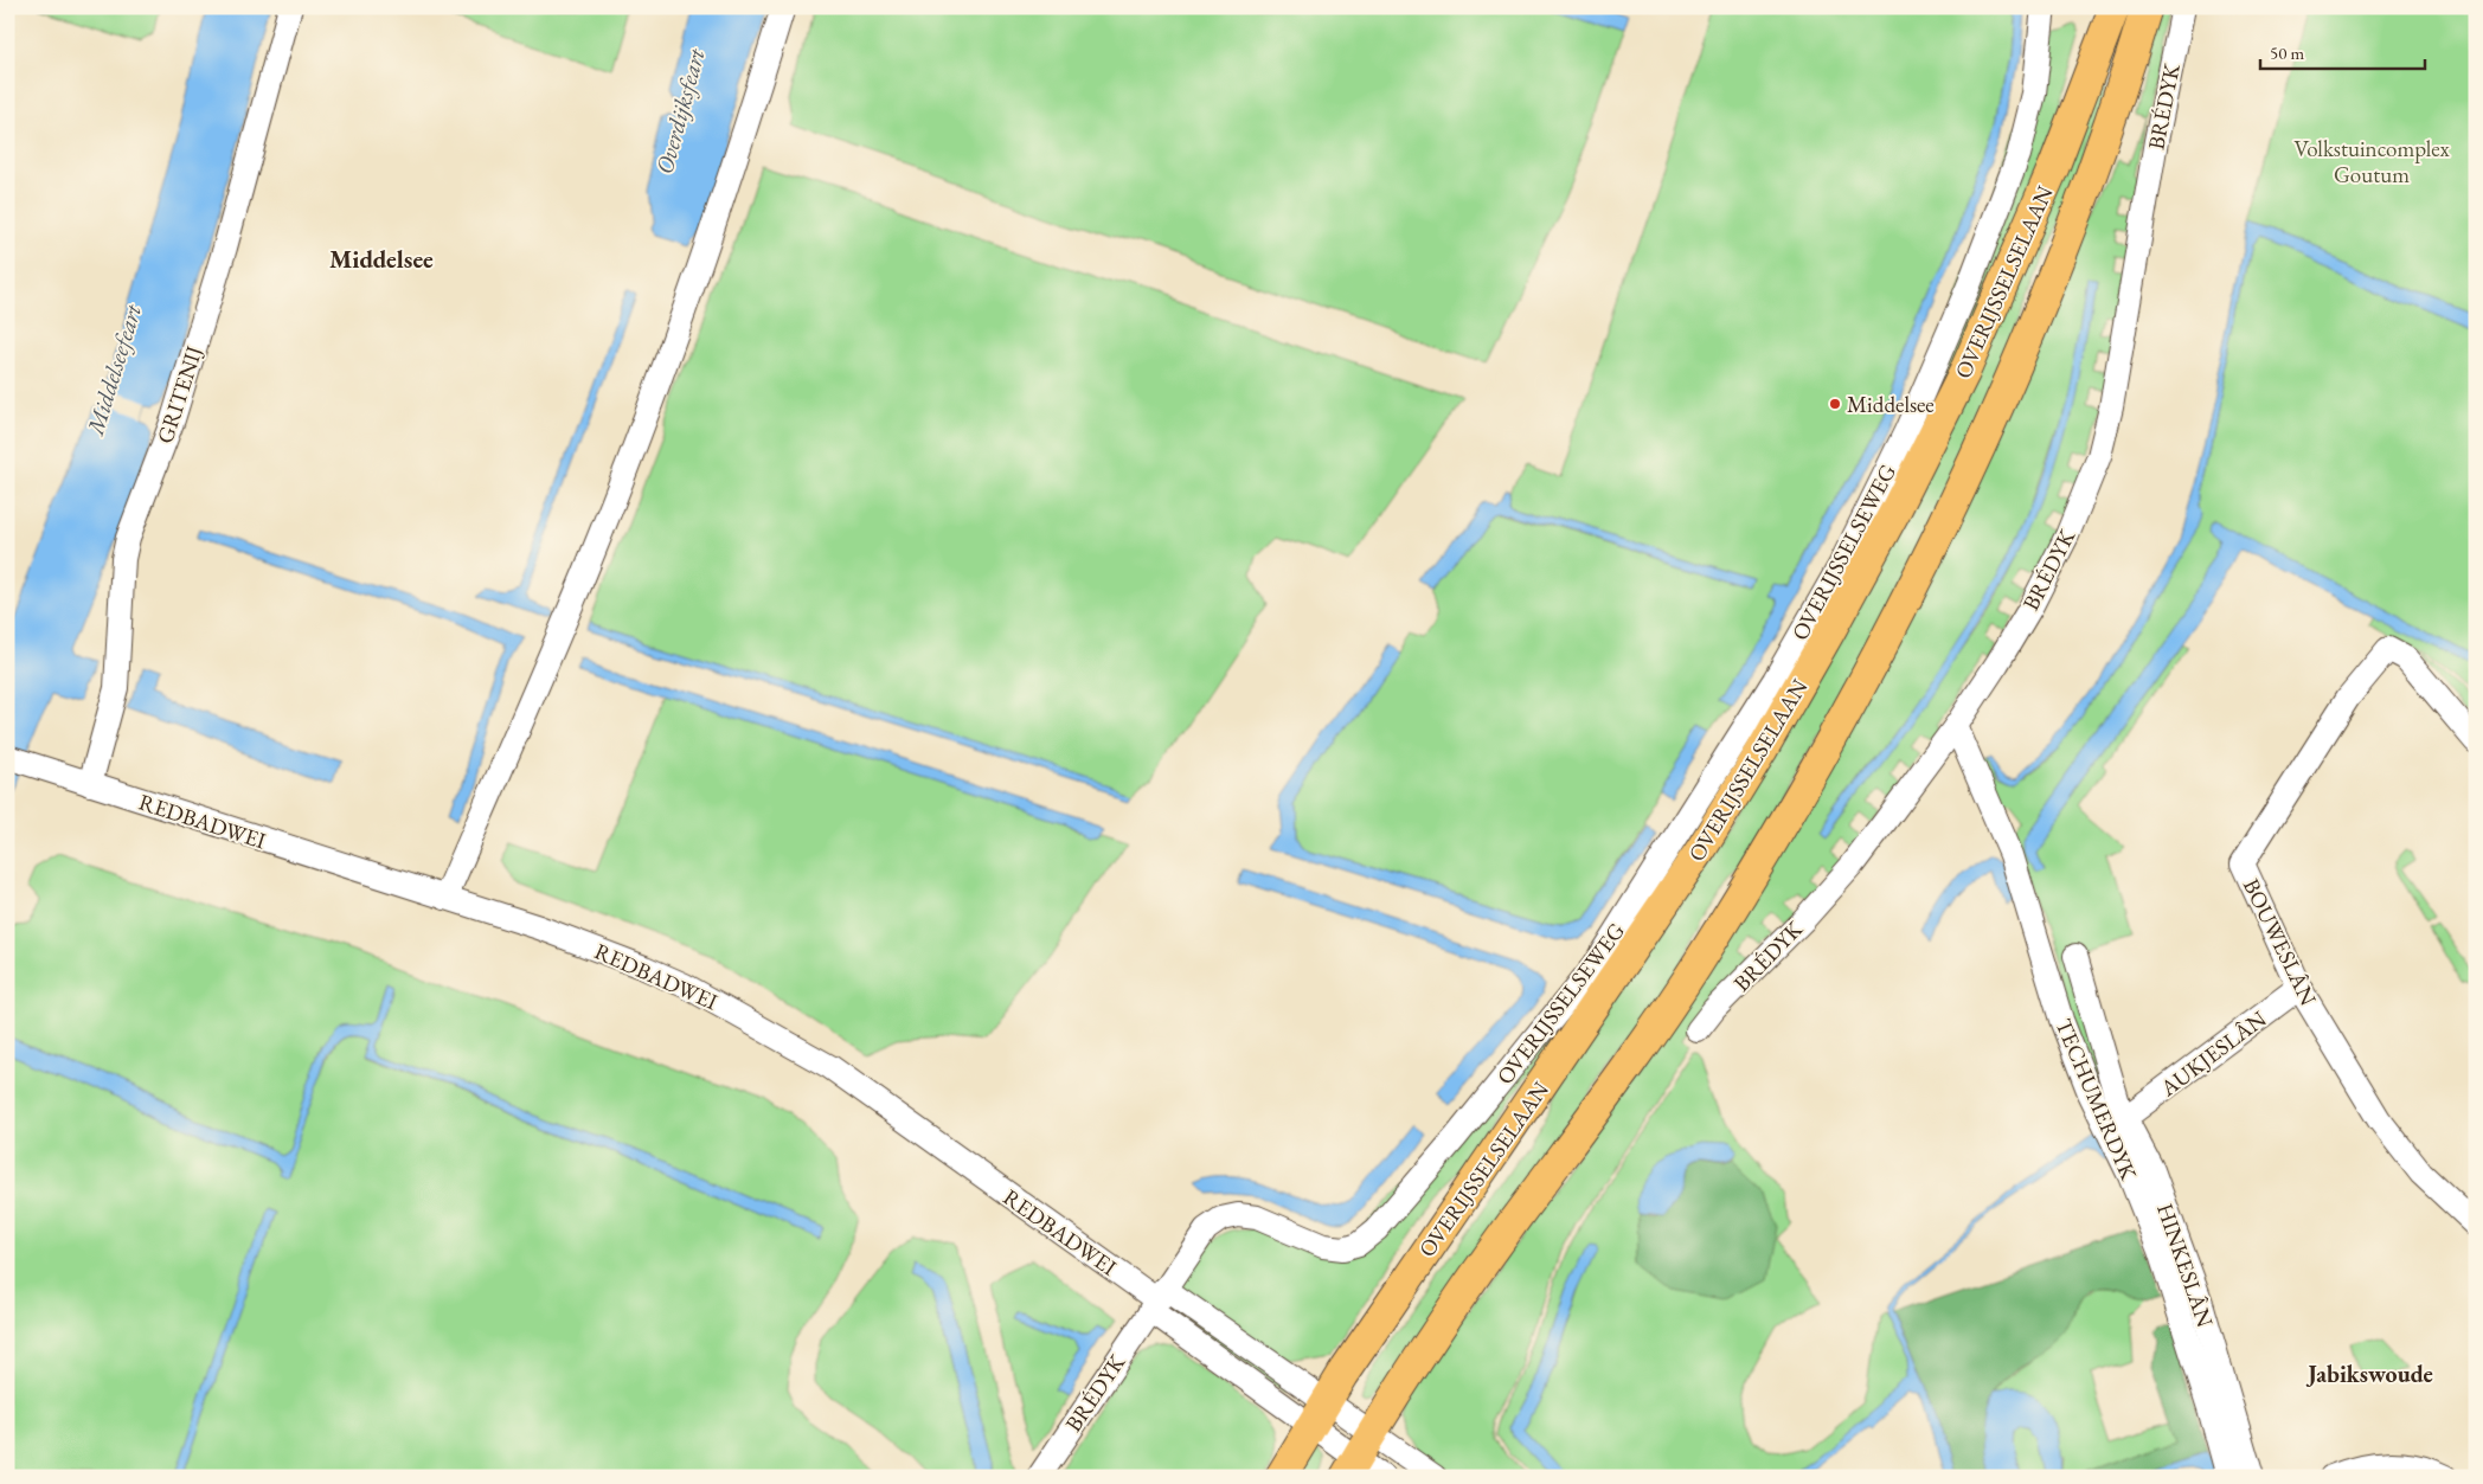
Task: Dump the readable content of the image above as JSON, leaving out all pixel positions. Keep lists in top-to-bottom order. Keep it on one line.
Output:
{"streets":{"main road":["OVERIJSSELSELAAN"],"street":["BRÉDYK","GRITENIJ","OVERIJSSELSEWEG","REDBADWEI","BOUWESLÂN","AUKJESLÂN","TECHUMERDYK","HINKESLÂN"]},"crossings":[["BRÉDYK","OVERIJSSELSEWEG"],["BRÉDYK","REDBADWEI"],["BRÉDYK","TECHUMERDYK"],["OVERIJSSELSELAAN","REDBADWEI"],["GRITENIJ","REDBADWEI"],["OVERIJSSELSEWEG","REDBADWEI"],["BOUWESLÂN","AUKJESLÂN"],["AUKJESLÂN","HINKESLÂN"]],"districts":["Middelsee","Jabikswoude"],"water":["Overdijksfeart","Middelseefeart"],"parks":["Volkstuincomplex Goutum"],"places":["Middelsee"],"scale_bar":"50 m"}
